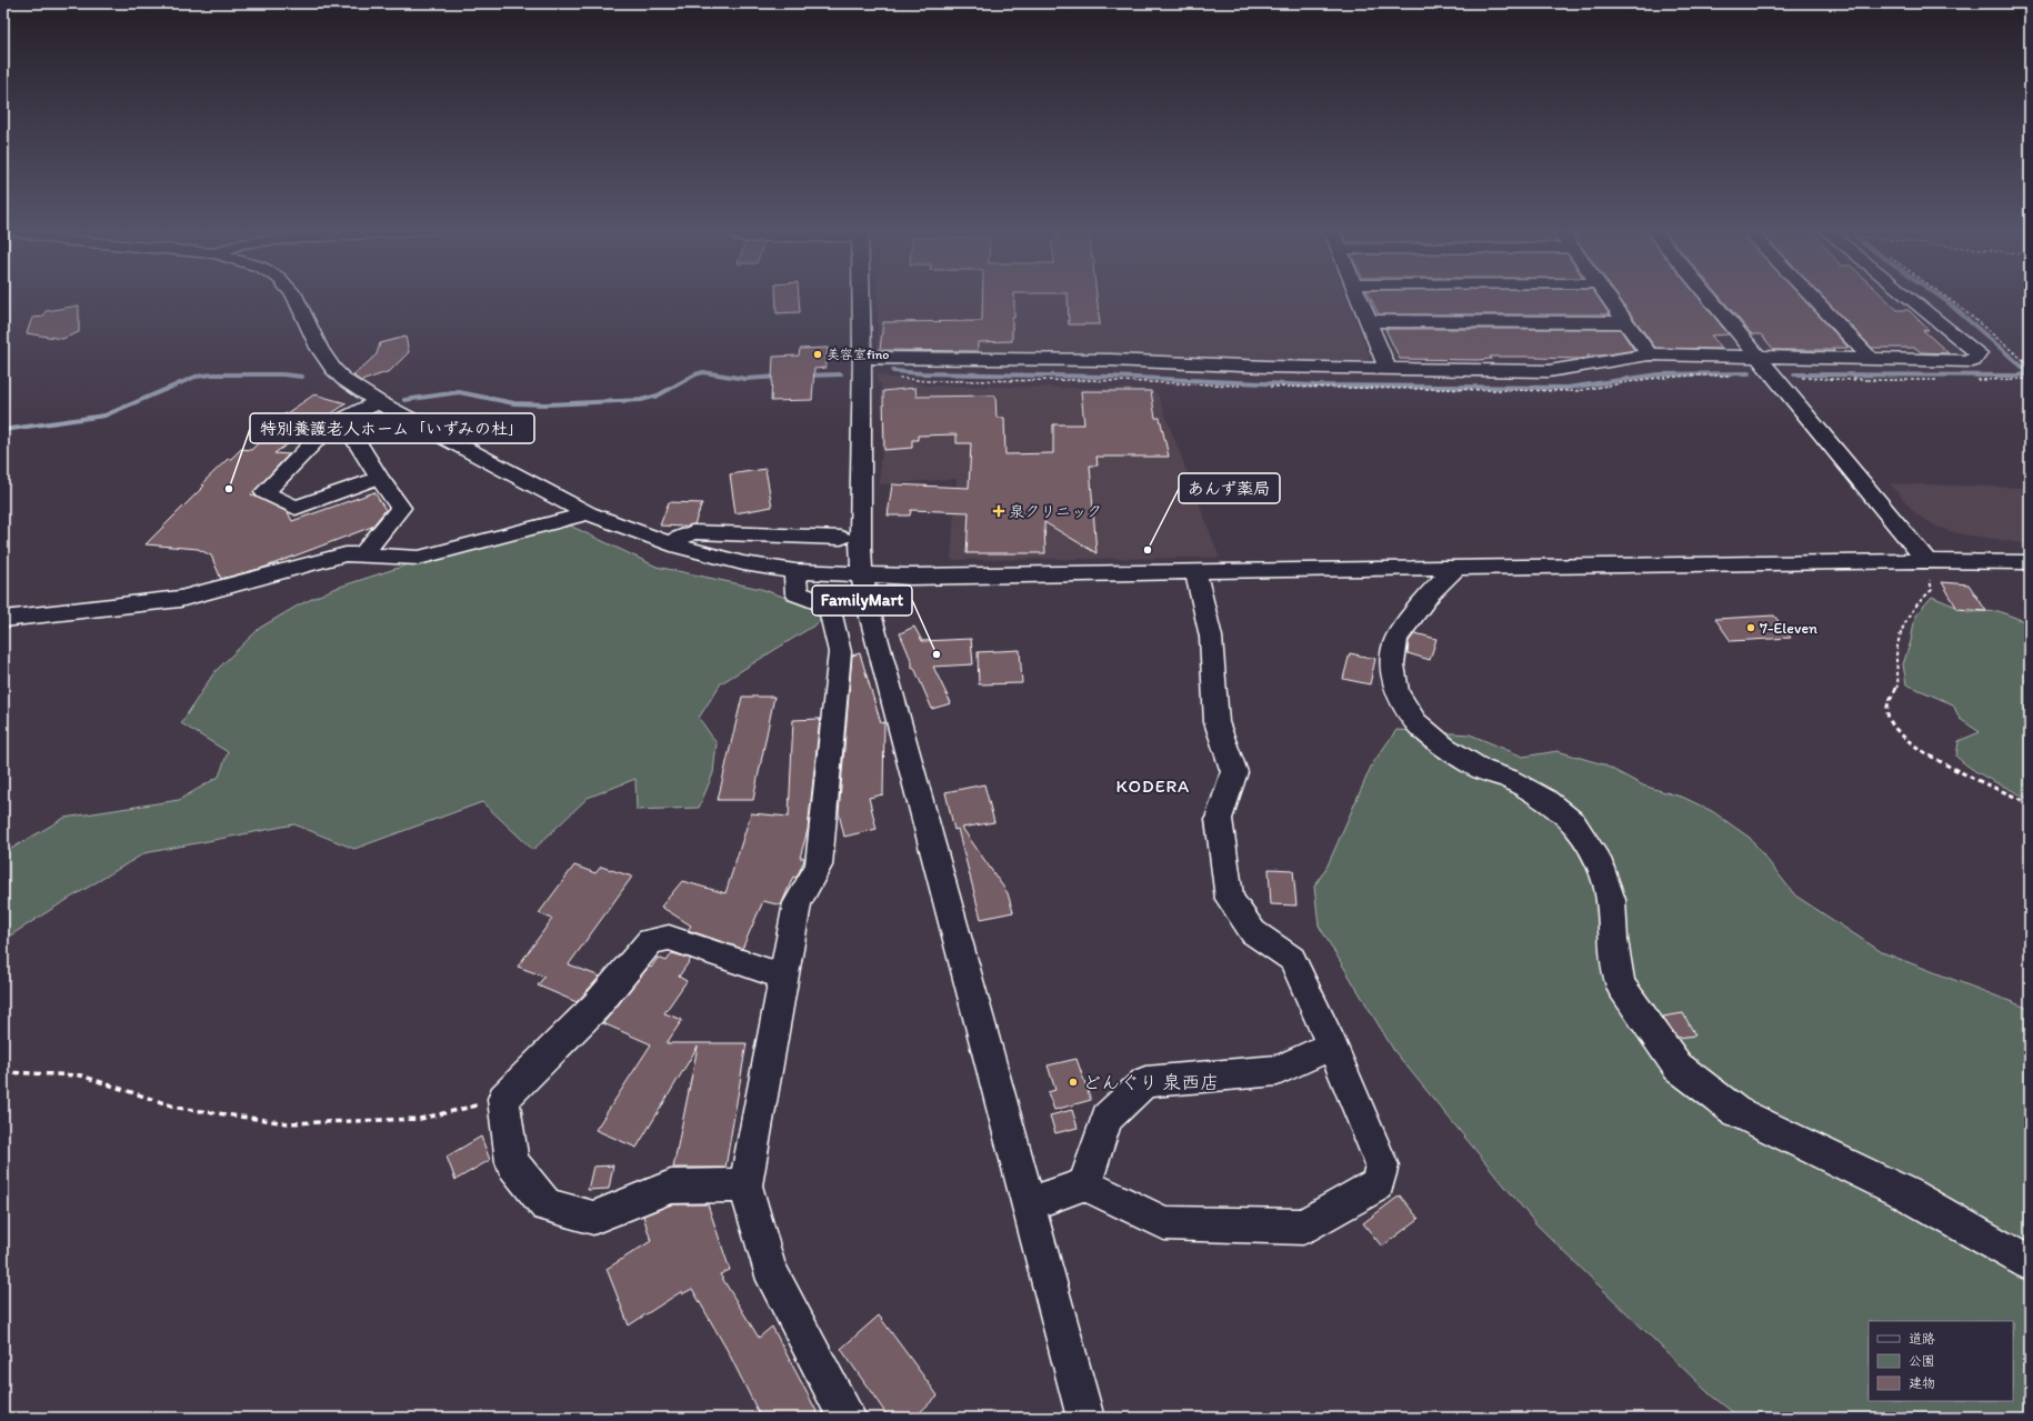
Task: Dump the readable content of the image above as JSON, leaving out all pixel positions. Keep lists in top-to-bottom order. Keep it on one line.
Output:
{"districts":["KODERA"],"places":{"other":["美容室fino","特別養護老人ホーム「いずみの杜」","あんず薬局","7-Eleven","FamilyMart","どんぐり 泉西店"],"health":["泉クリニック"]},"legend":["道路","公園","建物"]}
